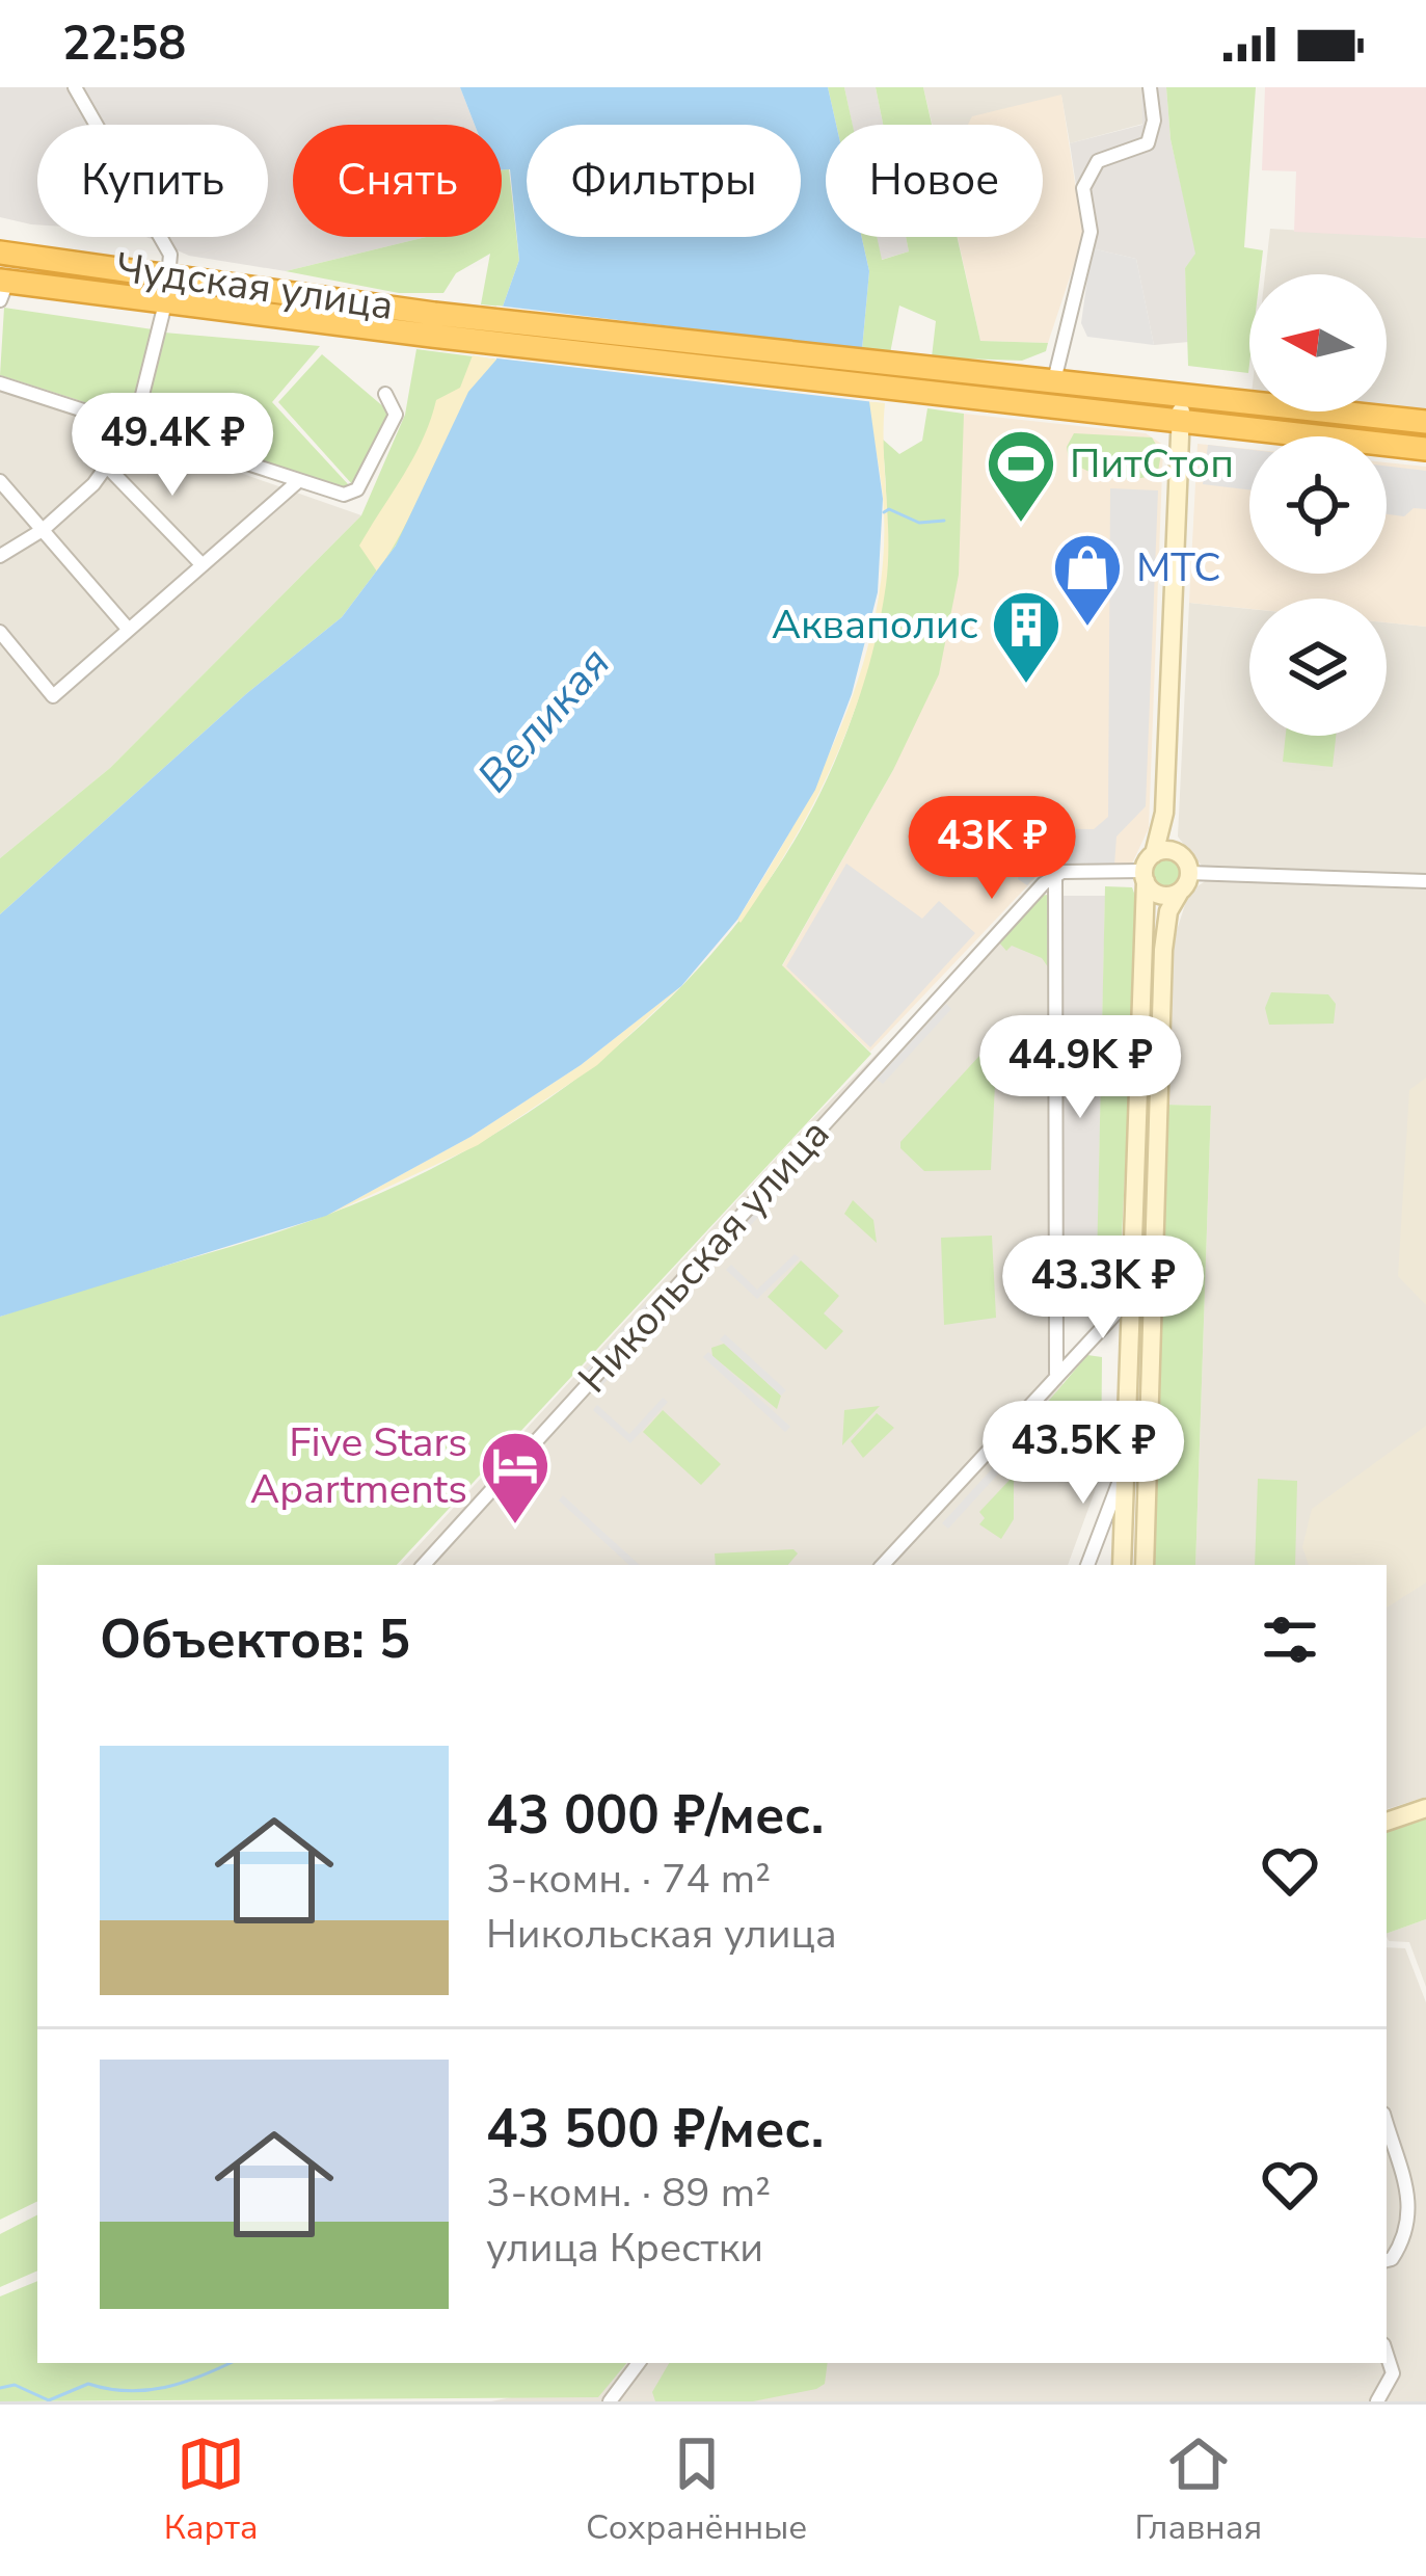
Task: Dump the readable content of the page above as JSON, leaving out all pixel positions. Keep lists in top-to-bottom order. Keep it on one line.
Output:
{"streets":{"highway":["Чудская улица"],"street":["Никольская улица"]},"water":["Великая"],"places":{"sports":["ПитСтоп"],"shop":["МТС"],"building":["Акваполис"],"hotel":["Five Stars Apartments"]},"north":"left","page":{"status":"22:58","chip":["Купить","Снять","Фильтры","Новое"],"price":["49.4K ₽","43K ₽","44.9K ₽","43.3K ₽","43.5K ₽"],"heading":"Объектов: 5","list":[{"name":"43 000 ₽/мес.","note":"3-комн. · 74 m² · Никольская улица"},{"name":"43 500 ₽/мес.","note":"3-комн. · 89 m² · улица Крестки"}],"tabs":["Карта","Сохранённые","Главная"]}}
